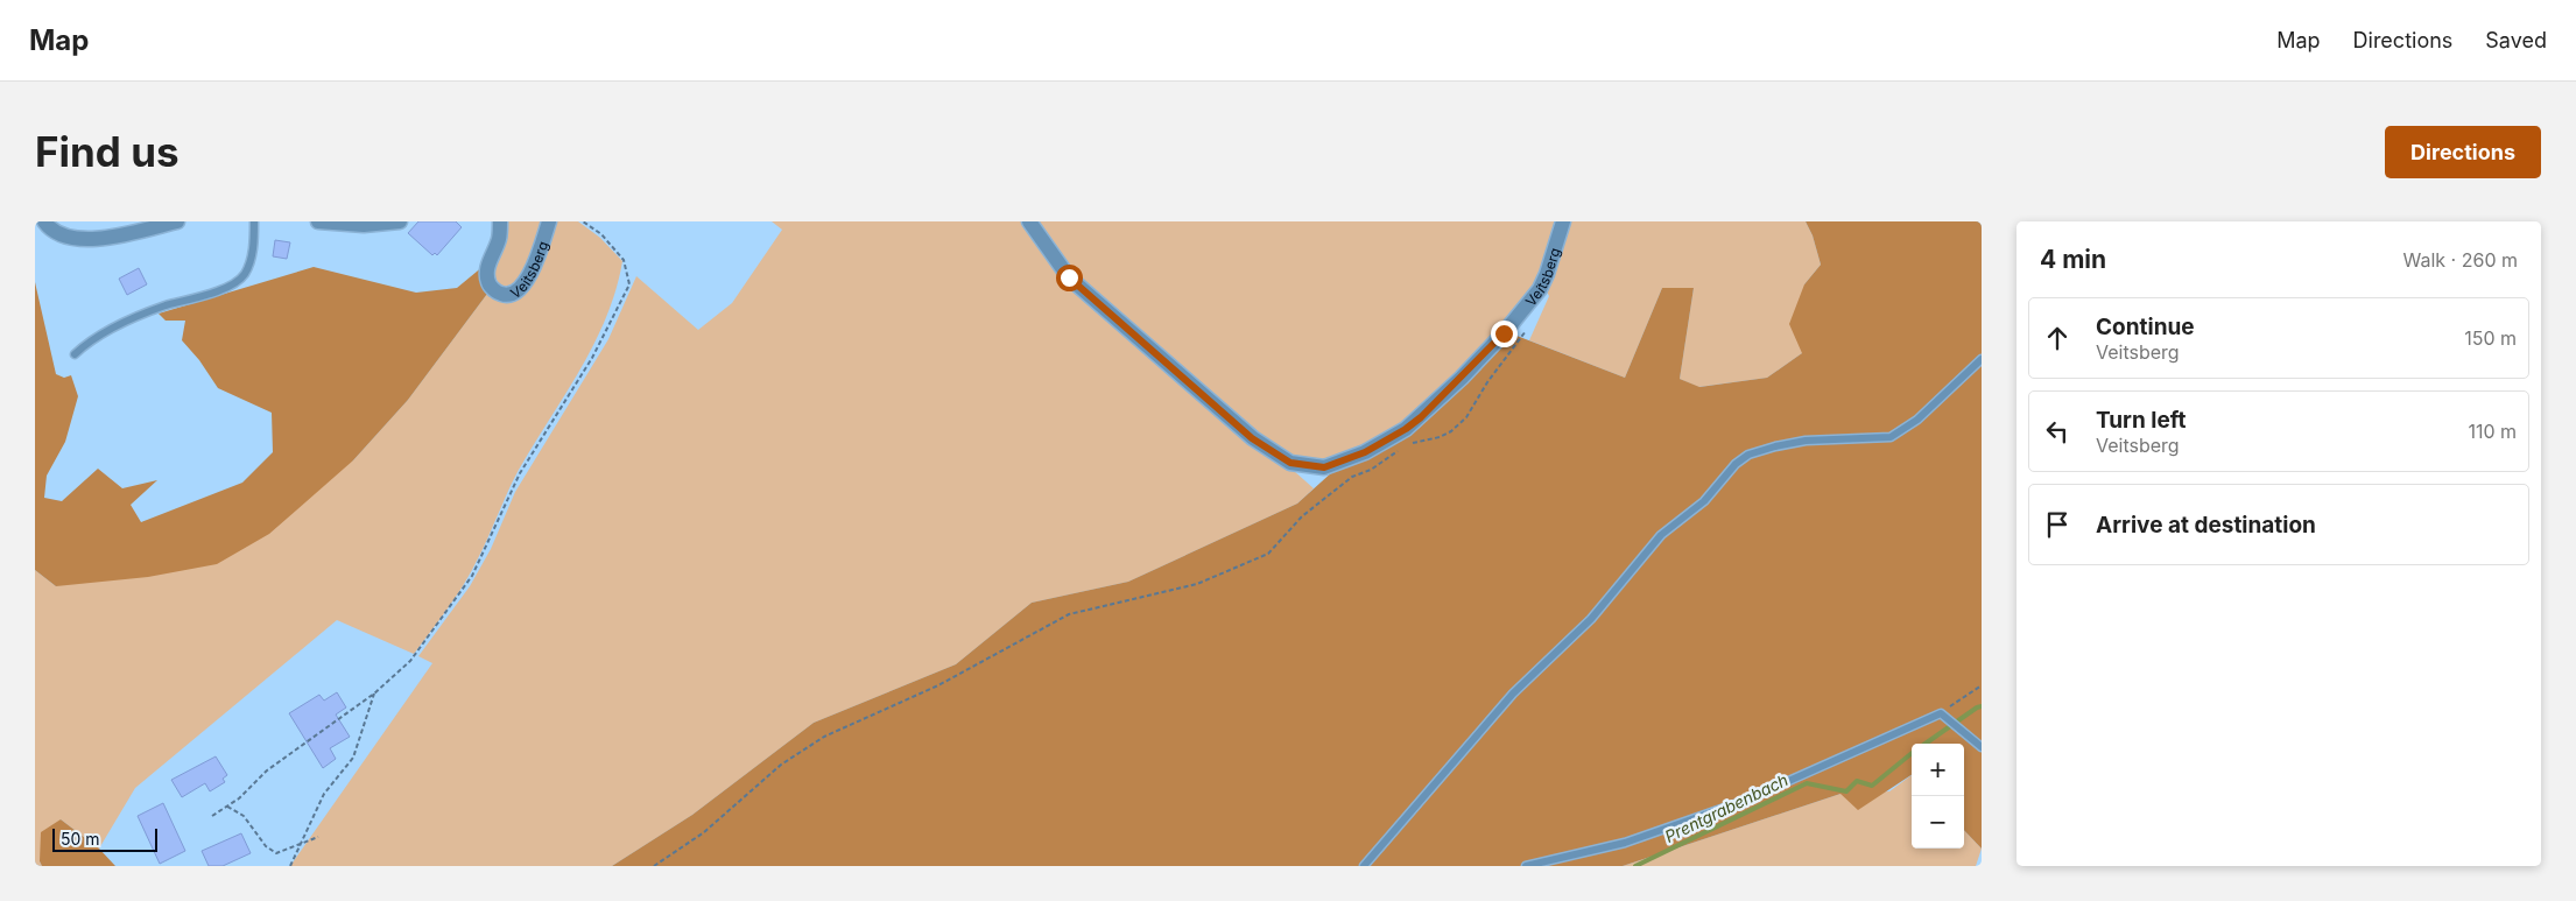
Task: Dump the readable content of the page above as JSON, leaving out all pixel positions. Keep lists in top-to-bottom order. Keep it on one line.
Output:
{"streets":{"street":["Veitsberg"]},"water":["Prentgrabenbach"],"scale_bar":"50 m","page":{"header":"Map","nav":["Map","Directions","Saved"],"buttons":"Directions","title":"Find us","heading":["4 min","Walk · 260 m"],"list":[["Continue","Veitsberg","150 m"],["Turn left","Veitsberg","110 m"],"Arrive at destination"],"map_buttons":["+","−"],"scale":"50 m"}}
